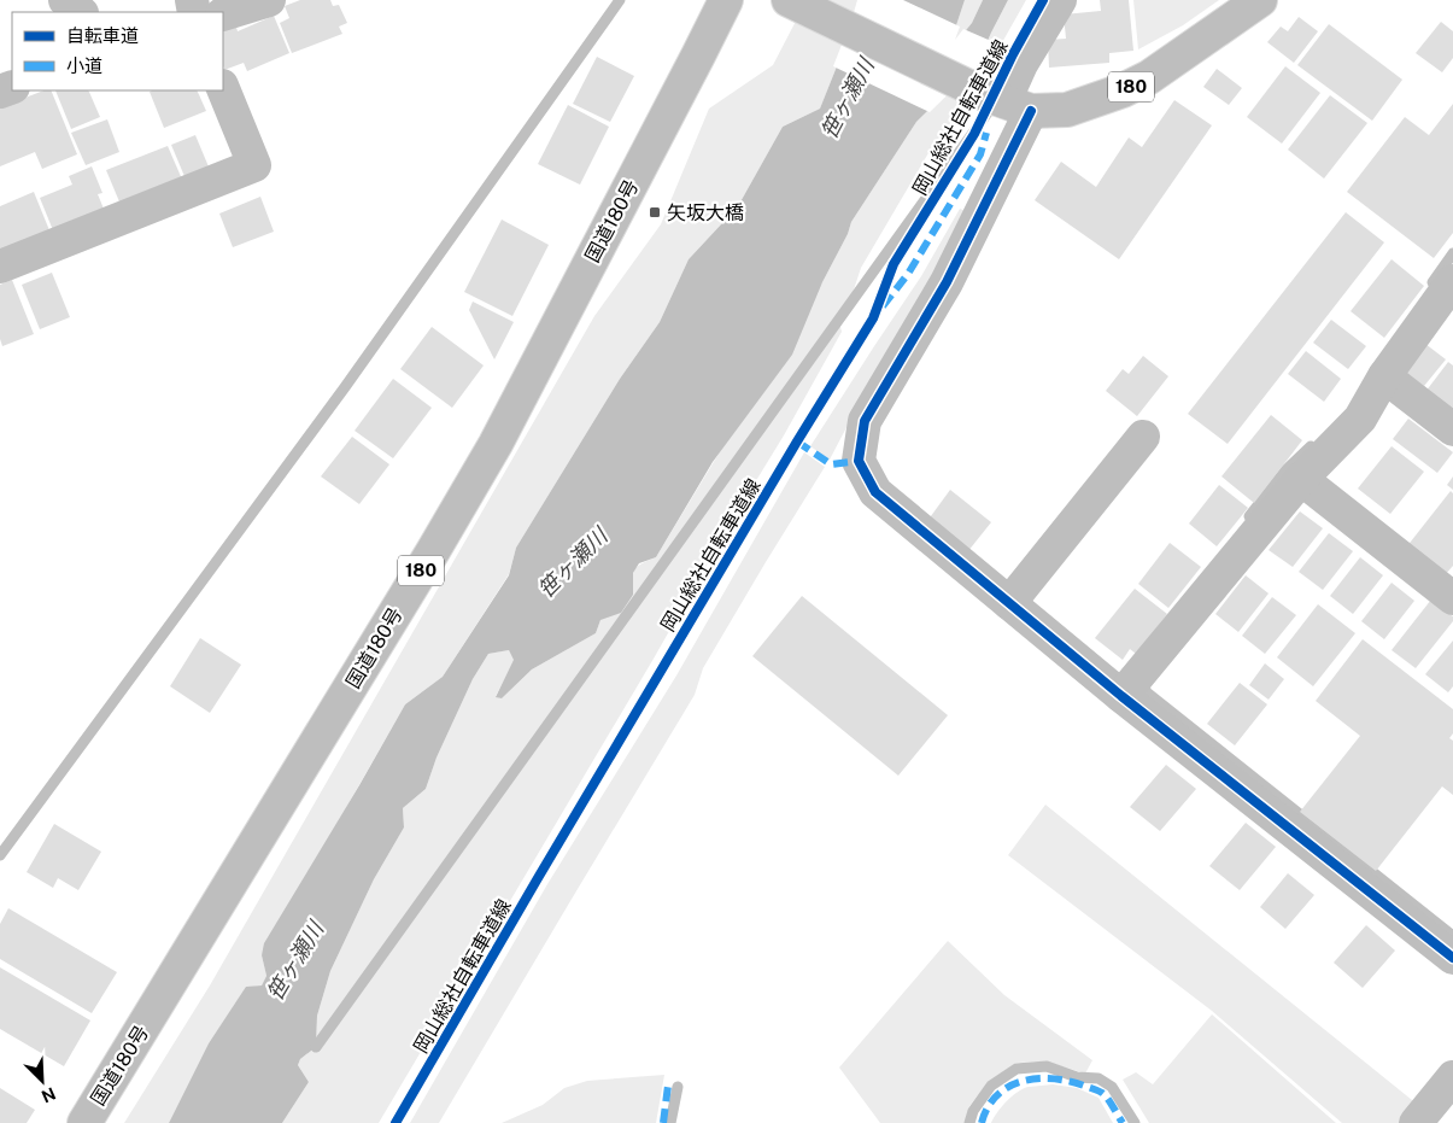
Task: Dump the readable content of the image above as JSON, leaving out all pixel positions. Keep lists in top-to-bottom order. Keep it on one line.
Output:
{"streets":{"main road":["180","国道180号"],"cycle path":["岡山総社自転車道線"]},"water":["笹ヶ瀬川"],"places":{"transit":["矢坂大橋"]},"legend":["自転車道","小道"],"north":"bottom right"}
